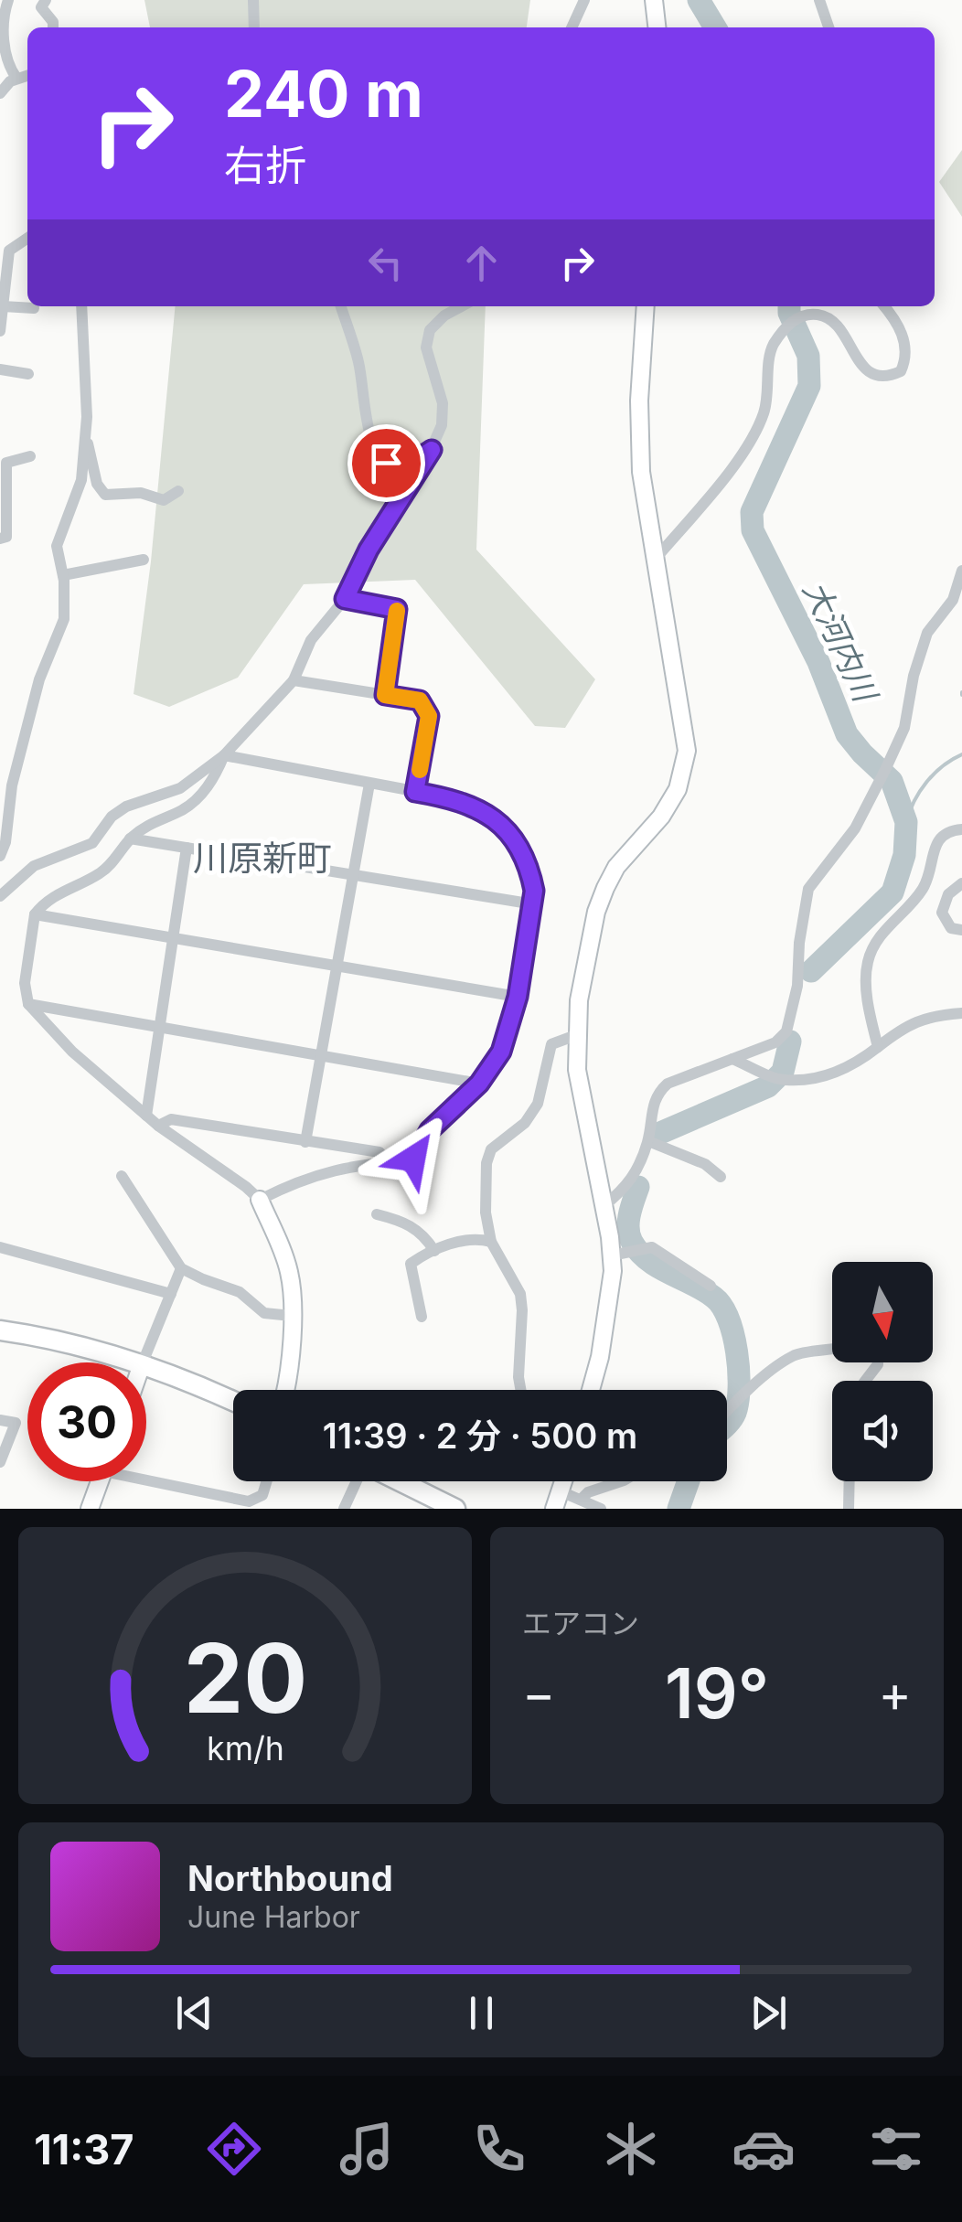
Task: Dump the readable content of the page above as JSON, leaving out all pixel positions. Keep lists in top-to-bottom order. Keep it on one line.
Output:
{"districts":["川原新町"],"water":["大河内川"],"north":"bottom","page":{"turn":["240 m","右折"],"limit":"30","trip":"11:39 · 2 分 · 500 m","tile":"エアコン","heat":["−","19°","+"],"song":["Northbound","June Harbor"],"tabs":"11:37","gauge":["20","km/h"]}}
